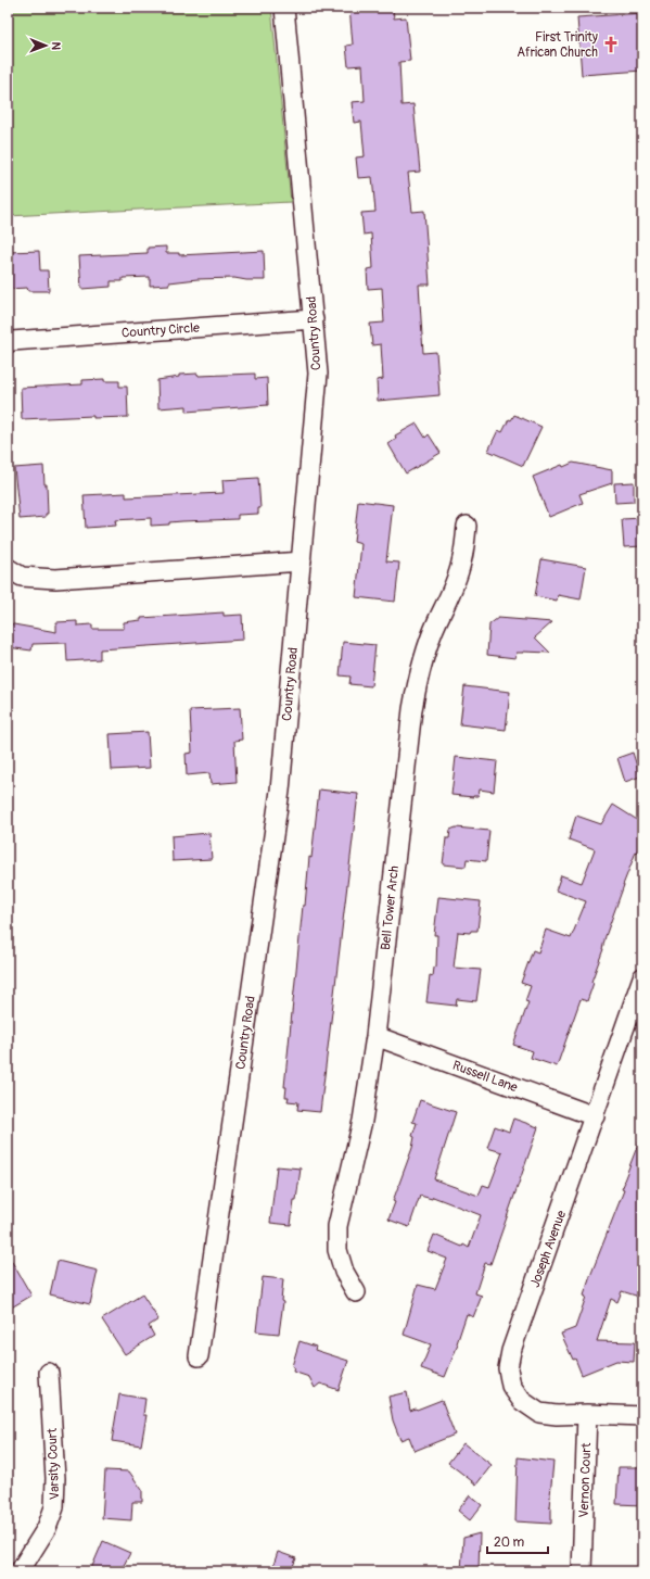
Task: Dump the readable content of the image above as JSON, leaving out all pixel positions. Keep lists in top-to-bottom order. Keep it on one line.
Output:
{"streets":{"street":["Country Circle","Country Road","Bell Tower Arch","Russell Lane","Joseph Avenue","Varsity Court","Vernon Court"]},"crossings":[["Country Circle","Country Road"],["Bell Tower Arch","Russell Lane"],["Russell Lane","Joseph Avenue"],["Joseph Avenue","Vernon Court"]],"places":{"church":["First Trinity African Church"]},"scale_bar":"20 m","north":"right"}
